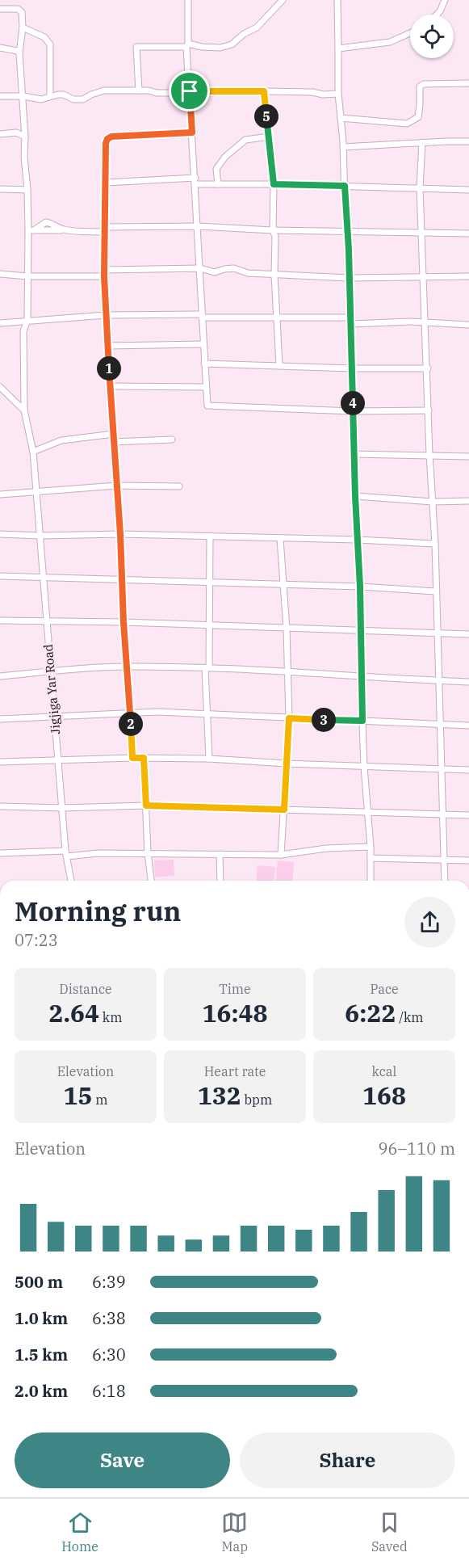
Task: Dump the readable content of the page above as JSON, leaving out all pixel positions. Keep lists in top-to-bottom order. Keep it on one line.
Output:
{"streets":{"street":["Jigjiga Yar Road"]},"page":{"pins":["5","1","4","3","2"],"heading":["Morning run","07:23"],"stats":[["Distance","2.64 km"],["Time","16:48"],["Pace","6:22 /km"],["Elevation","15 m"],["Heart rate","132 bpm"],["kcal","168"]],"chart":["Elevation","96–110 m"],"list":[{"name":"500 m","note":"6:39"},{"name":"1.0 km","note":"6:38"},{"name":"1.5 km","note":"6:30"},{"name":"2.0 km","note":"6:18"}],"buttons":["Save","Share"],"tabs":["Home","Map","Saved"]}}
